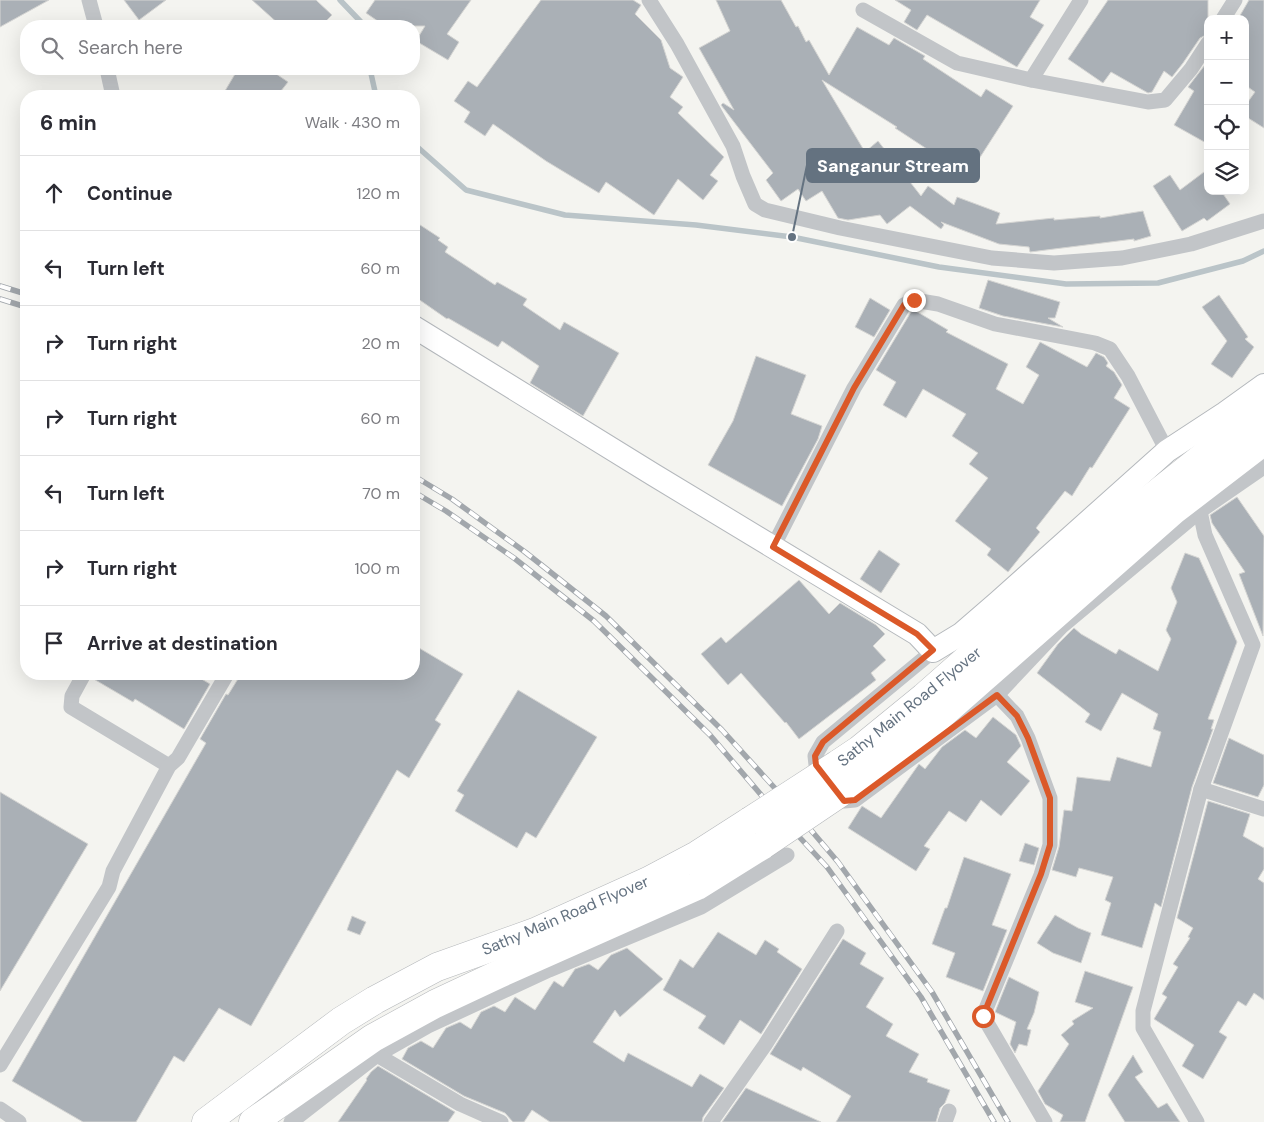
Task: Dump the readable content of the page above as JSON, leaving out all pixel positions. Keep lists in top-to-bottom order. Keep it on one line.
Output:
{"streets":{"highway":["Sathy Main Road Flyover"]},"places":["Sanganur Stream"],"page":{"map_buttons":["+","−"],"search":"Search here","heading":["6 min","Walk · 430 m"],"list":[["Continue","120 m"],["Turn left","60 m"],["Turn right","20 m"],["Turn right","60 m"],["Turn left","70 m"],["Turn right","100 m"],"Arrive at destination"]}}
